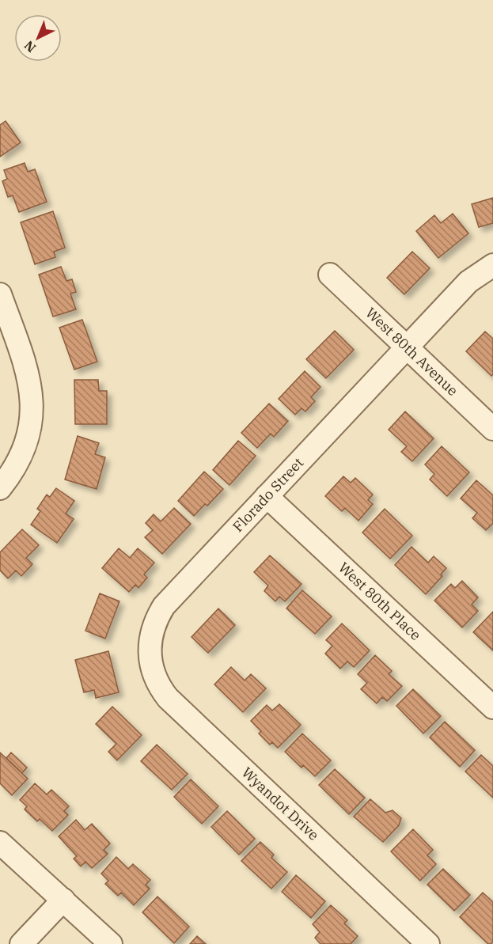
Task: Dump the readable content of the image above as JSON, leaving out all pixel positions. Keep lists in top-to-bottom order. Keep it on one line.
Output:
{"streets":{"street":["West 80th Avenue","Florado Street","West 80th Place","Wyandot Drive"]},"crossings":[["West 80th Avenue","Florado Street"],["Florado Street","West 80th Place"],["Florado Street","Wyandot Drive"]],"north":"bottom left"}
